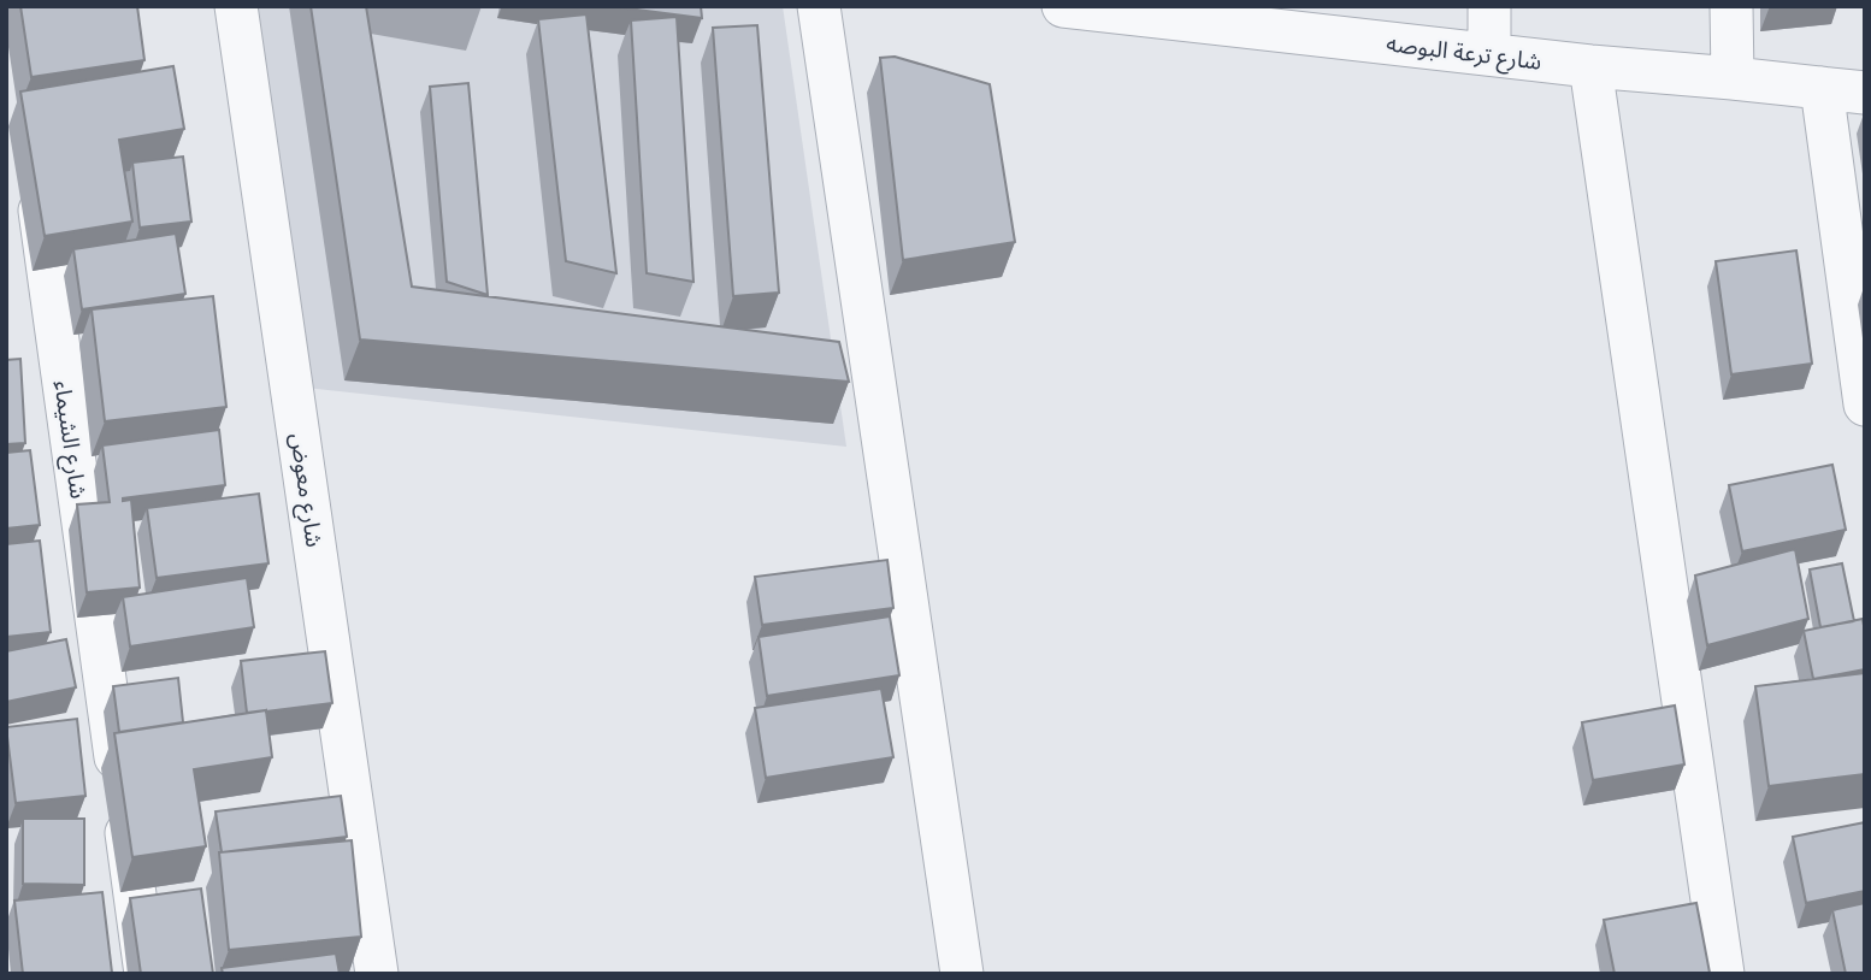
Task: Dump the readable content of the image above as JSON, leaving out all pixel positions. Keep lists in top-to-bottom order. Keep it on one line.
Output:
{"streets":{"street":["شارع ترعة البوصه","شارع الشيماء","شارع معوض"]}}
